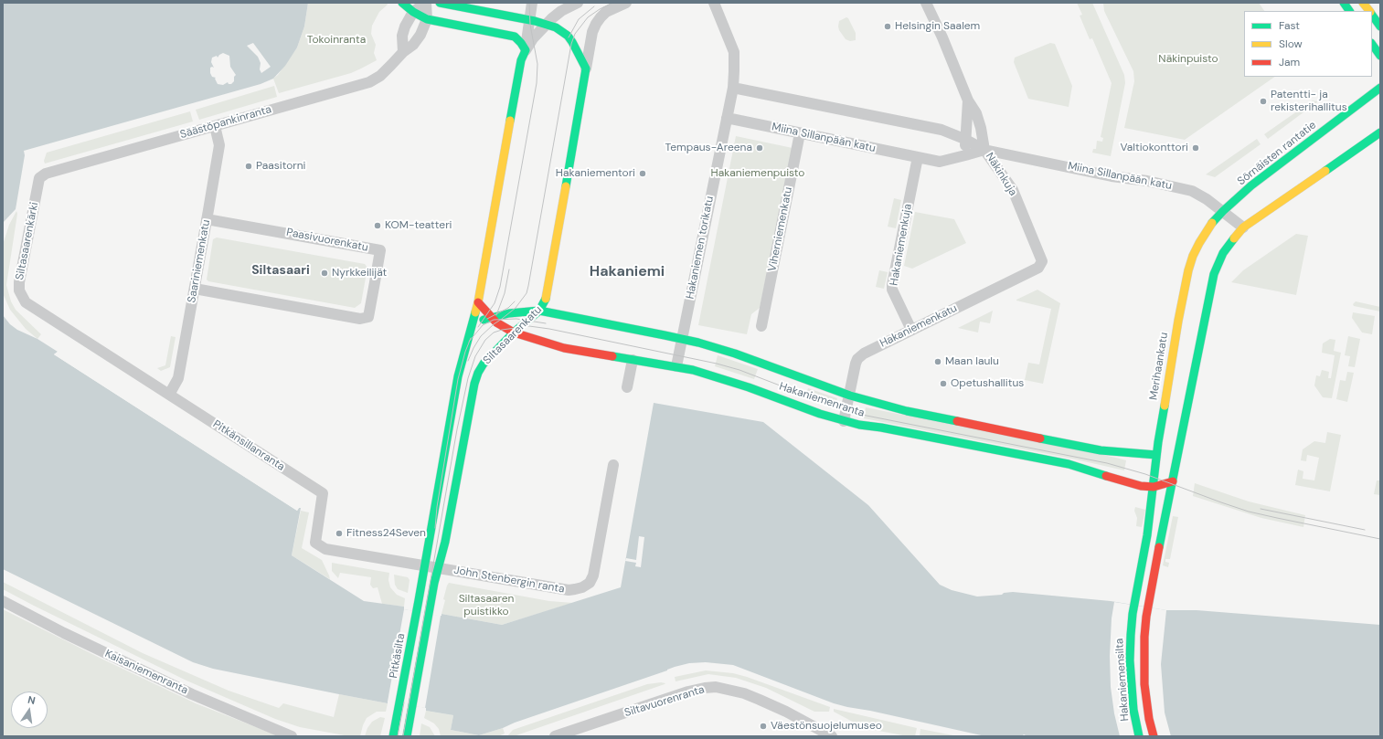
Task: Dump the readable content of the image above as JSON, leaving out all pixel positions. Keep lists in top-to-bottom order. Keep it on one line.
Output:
{"streets":{"main road":["Sörnäisten rantatie","Siltasaarenkatu","Merihaankatu","Hakaniemenranta","Pitkäsilta","Hakaniemensilta"],"street":["Säästöpankinranta","Miina Sillanpään katu","Näkinkuja","Viherniemenkatu","Paasivuorenkatu","Siltasaarenkärki","Hakaniemenkuja","Hakaniemen torikatu","Saariniemenkatu","Hakaniemenkatu","Pitkänsillanranta","John Stenbergin ranta","Kaisaniemenranta","Siltavuorenranta"]},"crossings":[["Säästöpankinranta","Siltasaarenkärki"],["Säästöpankinranta","Saariniemenkatu"],["Miina Sillanpään katu","Sörnäisten rantatie"],["Miina Sillanpään katu","Näkinkuja"],["Miina Sillanpään katu","Viherniemenkatu"],["Miina Sillanpään katu","Hakaniemenkuja"],["Miina Sillanpään katu","Hakaniemen torikatu"],["Miina Sillanpään katu","Merihaankatu"],["Sörnäisten rantatie","Merihaankatu"],["Näkinkuja","Hakaniemenkatu"],["Paasivuorenkatu","Saariniemenkatu"],["Siltasaarenkärki","Pitkänsillanranta"],["Hakaniemenkuja","Hakaniemenkatu"],["Hakaniemen torikatu","Hakaniemenranta"],["Saariniemenkatu","Pitkänsillanranta"],["Hakaniemenkatu","Hakaniemenranta"],["Siltasaarenkatu","Hakaniemenranta"],["Siltasaarenkatu","Pitkänsillanranta"],["Siltasaarenkatu","John Stenbergin ranta"],["Siltasaarenkatu","Pitkäsilta"],["Merihaankatu","Hakaniemenranta"],["Merihaankatu","Hakaniemensilta"],["Hakaniemenranta","Hakaniemensilta"],["Pitkänsillanranta","John Stenbergin ranta"],["Pitkänsillanranta","Pitkäsilta"]],"districts":["Siltasaari","Hakaniemi"],"parks":["Tokoinranta","Näkinpuisto","Hakaniemenpuisto","Siltasaaren puistikko"],"places":["Helsingin Saalem","Patentti- ja rekisterihallitus","Tempaus-Areena","Valtiokonttori","Paasitorni","Hakaniementori","KOM-teatteri","Nyrkkeilijät","Maan laulu","Opetushallitus","Fitness24Seven","Väestönsuojelumuseo"],"legend":["Fast","Slow","Jam"],"north":"top"}
